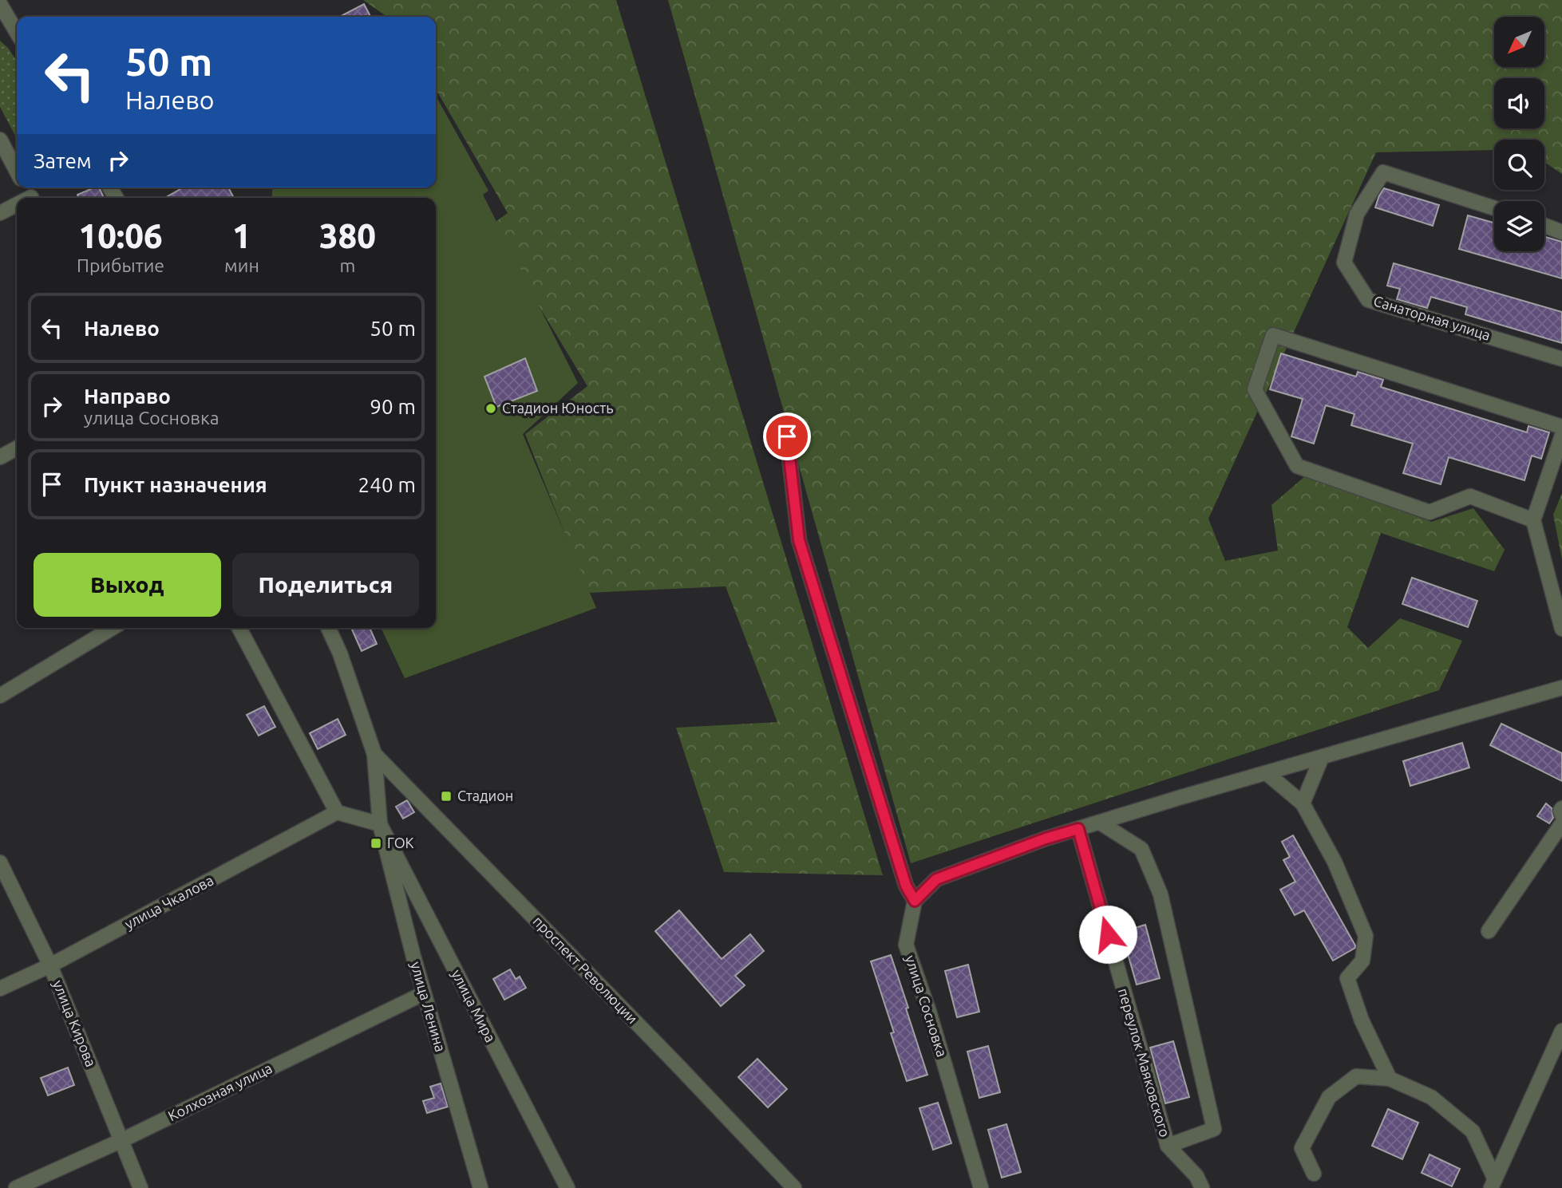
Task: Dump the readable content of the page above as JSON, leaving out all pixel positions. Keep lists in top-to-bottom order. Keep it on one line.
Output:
{"streets":{"street":["Санаторная улица","улица Чкалова","проспект Революции","улица Мира","улица Сосновка","улица Ленина","улица Кирова","переулок Маяковского","Колхозная улица"]},"crossings":[["улица Чкалова","улица Кирова"],["проспект Революции","улица Ленина"],["улица Мира","улица Ленина"],["улица Ленина","Колхозная улица"],["улица Кирова","Колхозная улица"]],"places":{"other":["Стадион Юность"],"transit":["Стадион","ГОК"]},"north":"bottom left","page":{"turn":["50 m","Налево"],"then":"Затем","eta":["10:06","Прибытие","1","мин","380","m"],"list":[{"name":"Налево","value":"50 m"},{"name":"Направо","note":"улица Сосновка","value":"90 m"},{"name":"Пункт назначения","value":"240 m"}],"buttons":["Выход","Поделиться"]}}
